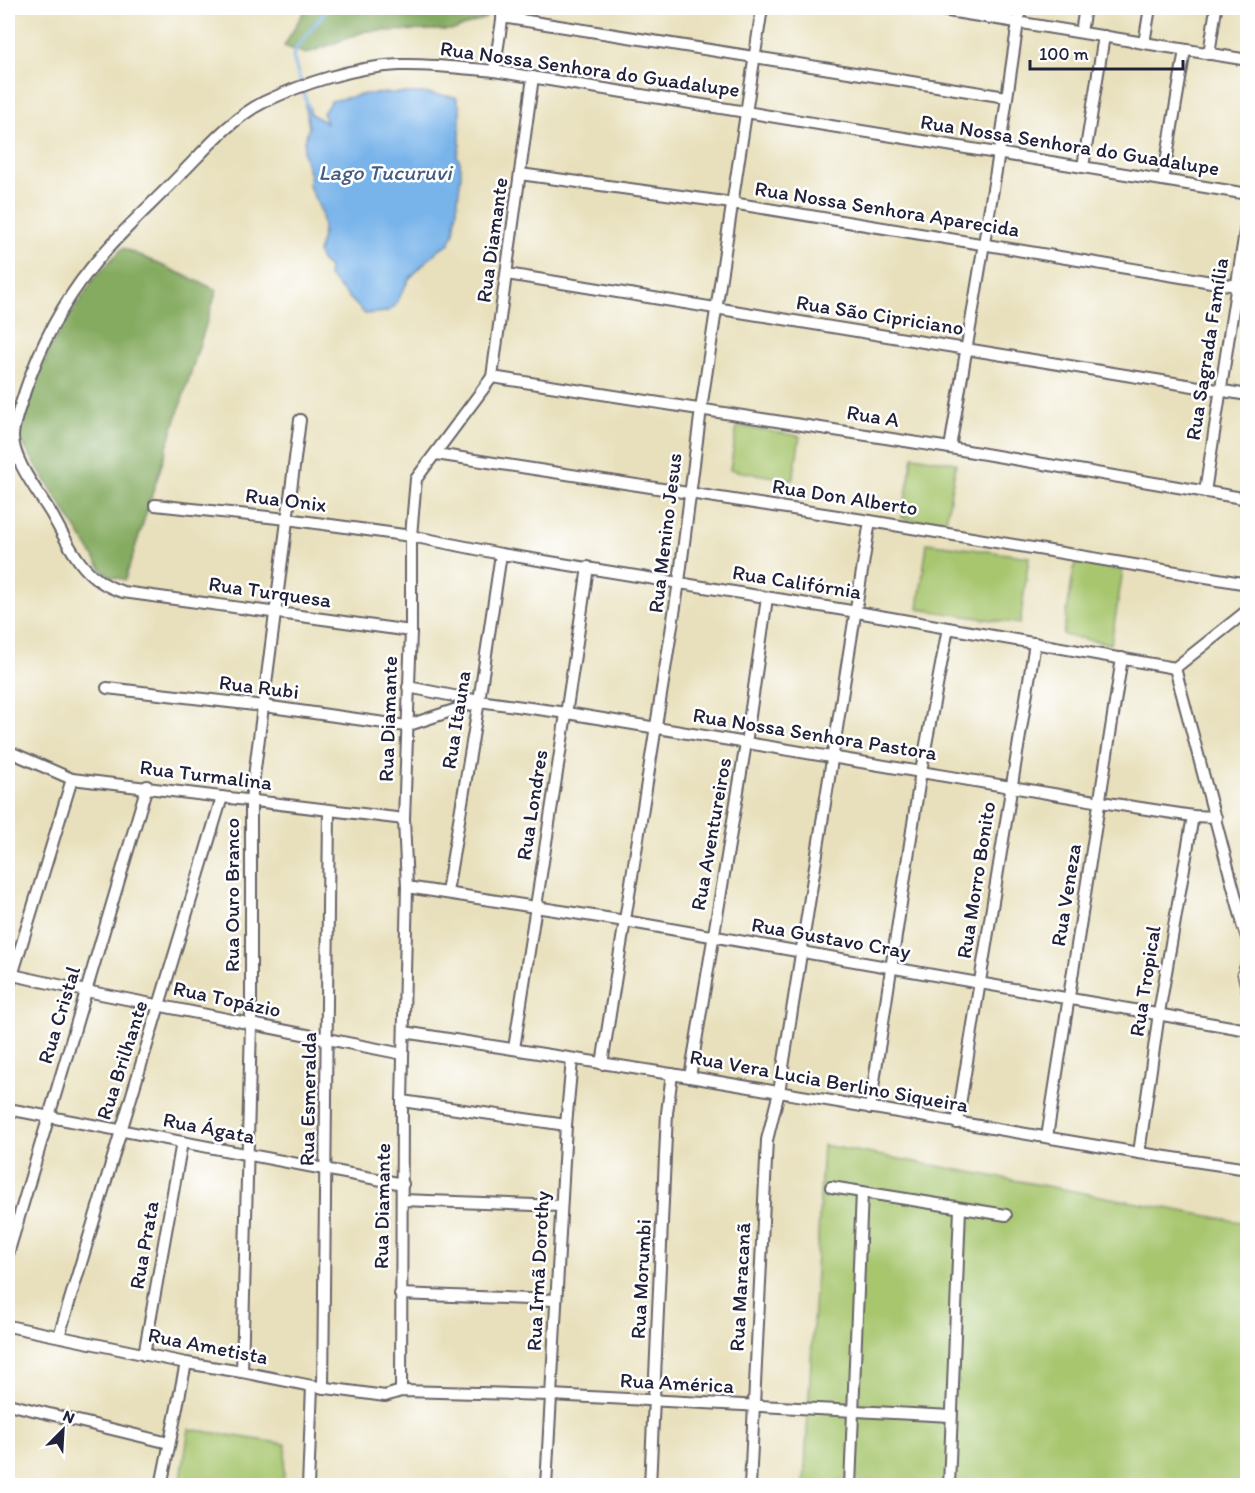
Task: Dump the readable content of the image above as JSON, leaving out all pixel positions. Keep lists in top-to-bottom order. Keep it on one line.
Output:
{"streets":{"street":["Rua Nossa Senhora do Guadalupe","Rua Nossa Senhora Aparecida","Rua Diamante","Rua São Cipriciano","Rua Sagrada Família","Rua A","Rua Don Alberto","Rua Onix","Rua Menino Jesus","Rua Califórnia","Rua Turquesa","Rua Rubi","Rua Itauna","Rua Nossa Senhora Pastora","Rua Turmalina","Rua Londres","Rua Aventureiros","Rua Morro Bonito","Rua Ouro Branco","Rua Veneza","Rua Gustavo Cray","Rua Tropical","Rua Topázio","Rua Cristal","Rua Brilhante","Rua Vera Lucia Berlino Siqueira","Rua Esmeralda","Rua Ágata","Rua Prata","Rua Irmã Dorothy","Rua Morumbi","Rua Maracanã","Rua Ametista","Rua América"]},"crossings":[["Rua Nossa Senhora do Guadalupe","Rua Diamante"],["Rua Nossa Senhora do Guadalupe","Rua Menino Jesus"],["Rua Nossa Senhora do Guadalupe","Rua Turquesa"],["Rua Nossa Senhora Aparecida","Rua Diamante"],["Rua Nossa Senhora Aparecida","Rua Sagrada Família"],["Rua Nossa Senhora Aparecida","Rua Menino Jesus"],["Rua Diamante","Rua São Cipriciano"],["Rua Diamante","Rua A"],["Rua Diamante","Rua Don Alberto"],["Rua Diamante","Rua Onix"],["Rua Diamante","Rua Califórnia"],["Rua Diamante","Rua Turquesa"],["Rua Diamante","Rua Rubi"],["Rua Diamante","Rua Nossa Senhora Pastora"],["Rua Diamante","Rua Turmalina"],["Rua Diamante","Rua Gustavo Cray"],["Rua Diamante","Rua Topázio"],["Rua Diamante","Rua Vera Lucia Berlino Siqueira"],["Rua Diamante","Rua Ágata"],["Rua Diamante","Rua Ametista"],["Rua Diamante","Rua América"],["Rua São Cipriciano","Rua Sagrada Família"],["Rua São Cipriciano","Rua Menino Jesus"],["Rua Sagrada Família","Rua A"],["Rua A","Rua Menino Jesus"],["Rua Don Alberto","Rua Menino Jesus"],["Rua Don Alberto","Rua Maracanã"],["Rua Onix","Rua Califórnia"],["Rua Onix","Rua Ouro Branco"],["Rua Menino Jesus","Rua Califórnia"],["Rua Menino Jesus","Rua Nossa Senhora Pastora"],["Rua Menino Jesus","Rua Gustavo Cray"],["Rua Menino Jesus","Rua Vera Lucia Berlino Siqueira"],["Rua Califórnia","Rua Itauna"],["Rua Califórnia","Rua Londres"],["Rua Califórnia","Rua Aventureiros"],["Rua Califórnia","Rua Morro Bonito"],["Rua Califórnia","Rua Veneza"],["Rua Califórnia","Rua Maracanã"],["Rua Turquesa","Rua Ouro Branco"],["Rua Rubi","Rua Ouro Branco"],["Rua Itauna","Rua Nossa Senhora Pastora"],["Rua Itauna","Rua Gustavo Cray"],["Rua Nossa Senhora Pastora","Rua Londres"],["Rua Nossa Senhora Pastora","Rua Aventureiros"],["Rua Nossa Senhora Pastora","Rua Morro Bonito"],["Rua Nossa Senhora Pastora","Rua Veneza"],["Rua Nossa Senhora Pastora","Rua Tropical"],["Rua Nossa Senhora Pastora","Rua Maracanã"],["Rua Turmalina","Rua Ouro Branco"],["Rua Turmalina","Rua Cristal"],["Rua Turmalina","Rua Brilhante"],["Rua Turmalina","Rua Esmeralda"],["Rua Londres","Rua Gustavo Cray"],["Rua Londres","Rua Vera Lucia Berlino Siqueira"],["Rua Aventureiros","Rua Gustavo Cray"],["Rua Aventureiros","Rua Vera Lucia Berlino Siqueira"],["Rua Morro Bonito","Rua Gustavo Cray"],["Rua Morro Bonito","Rua Vera Lucia Berlino Siqueira"],["Rua Ouro Branco","Rua Topázio"],["Rua Ouro Branco","Rua Ágata"],["Rua Ouro Branco","Rua Ametista"],["Rua Veneza","Rua Gustavo Cray"],["Rua Veneza","Rua Vera Lucia Berlino Siqueira"],["Rua Gustavo Cray","Rua Tropical"],["Rua Gustavo Cray","Rua Maracanã"],["Rua Tropical","Rua Vera Lucia Berlino Siqueira"],["Rua Topázio","Rua Cristal"],["Rua Topázio","Rua Brilhante"],["Rua Topázio","Rua Esmeralda"],["Rua Cristal","Rua Ágata"],["Rua Brilhante","Rua Ágata"],["Rua Brilhante","Rua Ametista"],["Rua Vera Lucia Berlino Siqueira","Rua Irmã Dorothy"],["Rua Vera Lucia Berlino Siqueira","Rua Morumbi"],["Rua Vera Lucia Berlino Siqueira","Rua Maracanã"],["Rua Esmeralda","Rua Ágata"],["Rua Esmeralda","Rua Ametista"],["Rua Ágata","Rua Prata"],["Rua Prata","Rua Ametista"],["Rua Irmã Dorothy","Rua América"],["Rua Morumbi","Rua América"],["Rua Maracanã","Rua América"],["Rua Ametista","Rua América"]],"water":["Lago Tucuruvi"],"scale_bar":"100 m","north":"top right"}
